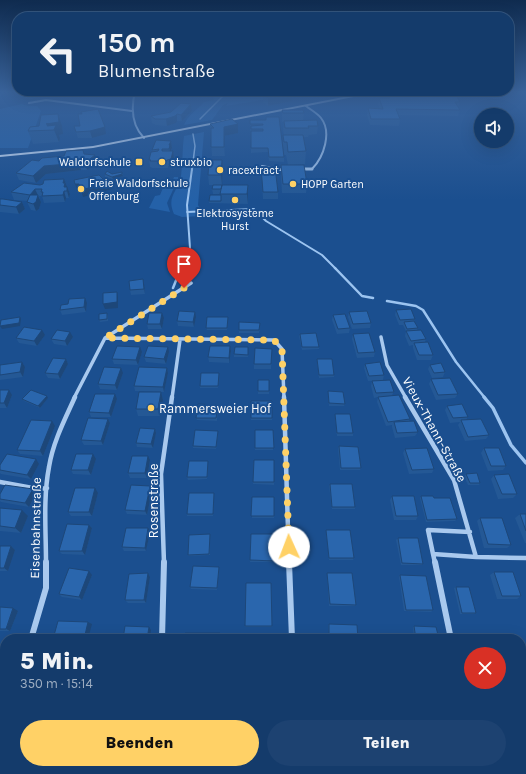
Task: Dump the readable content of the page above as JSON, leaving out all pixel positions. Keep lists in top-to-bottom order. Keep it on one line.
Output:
{"streets":{"street":["Vieux-Thann-Straße","Rosenstraße","Eisenbahnstraße"]},"places":{"transit":["Waldorfschule"],"other":["struxbio","racextract","HOPP Garten","Freie Waldorfschule Offenburg","Elektrosysteme Hurst","Rammersweier Hof"]},"page":{"turn":["150 m","Blumenstraße"],"heading":["5 Min.","350 m · 15:14"],"buttons":["Beenden","Teilen"]}}
